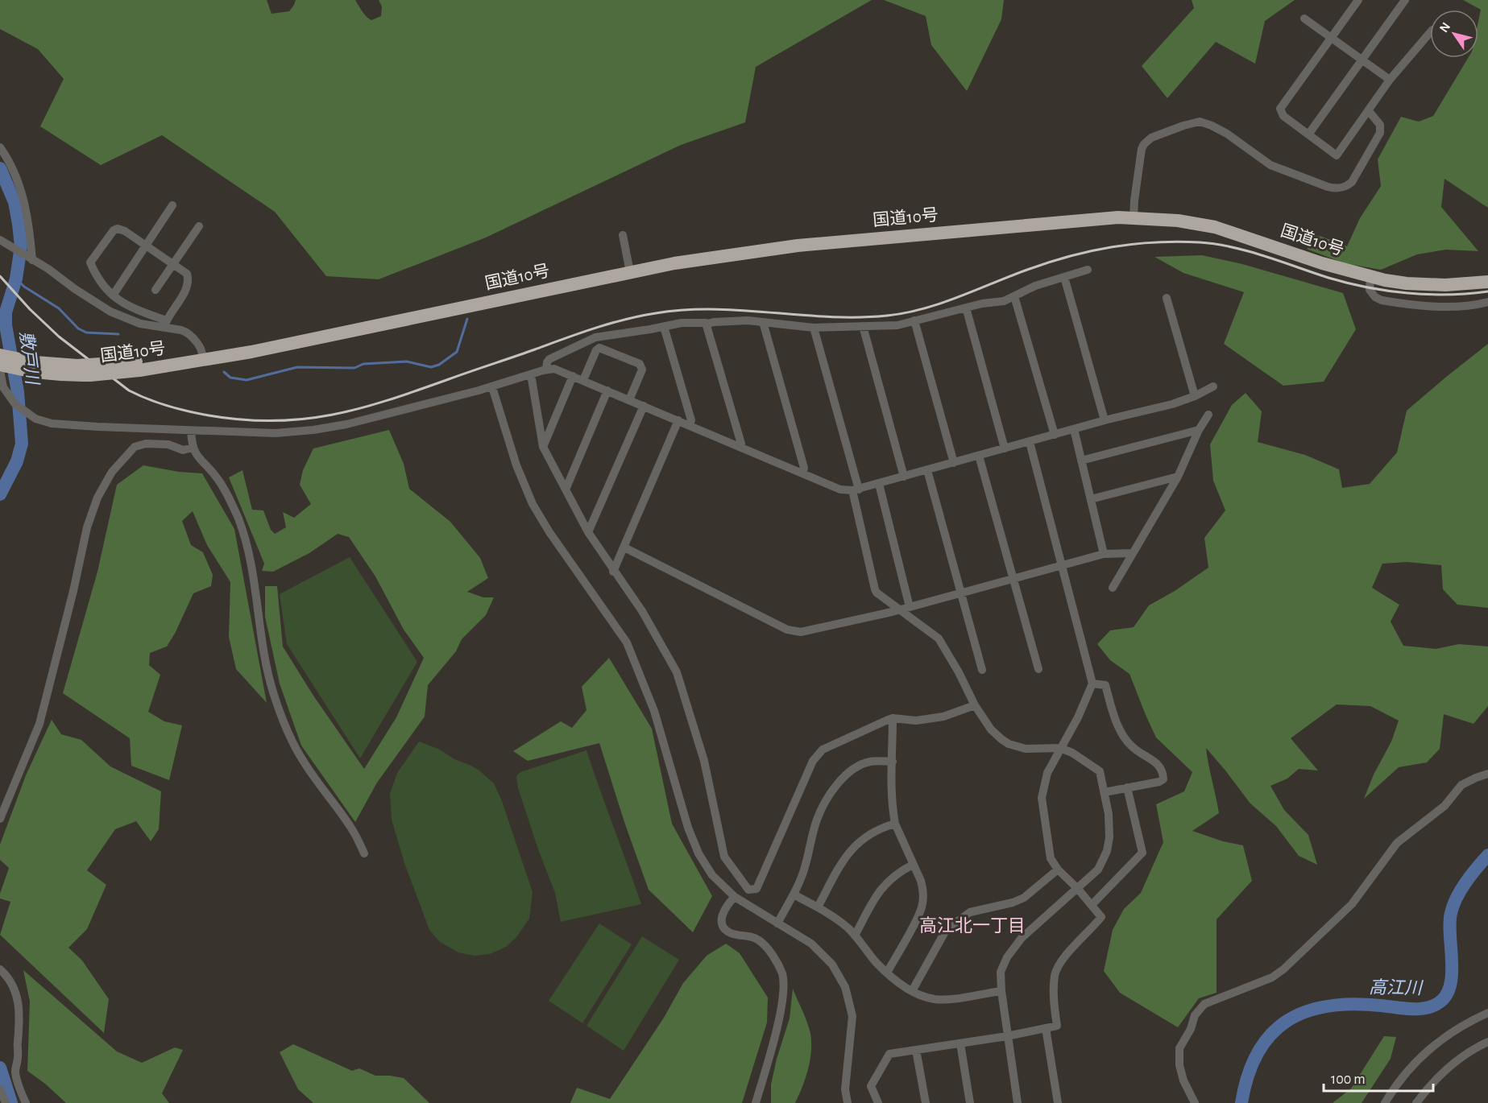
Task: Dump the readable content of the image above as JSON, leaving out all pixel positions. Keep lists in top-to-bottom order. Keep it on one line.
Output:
{"streets":{"highway":["国道10号"]},"districts":["高江北一丁目"],"water":["敷戸川","高江川"],"scale_bar":"100 m","north":"top left"}
